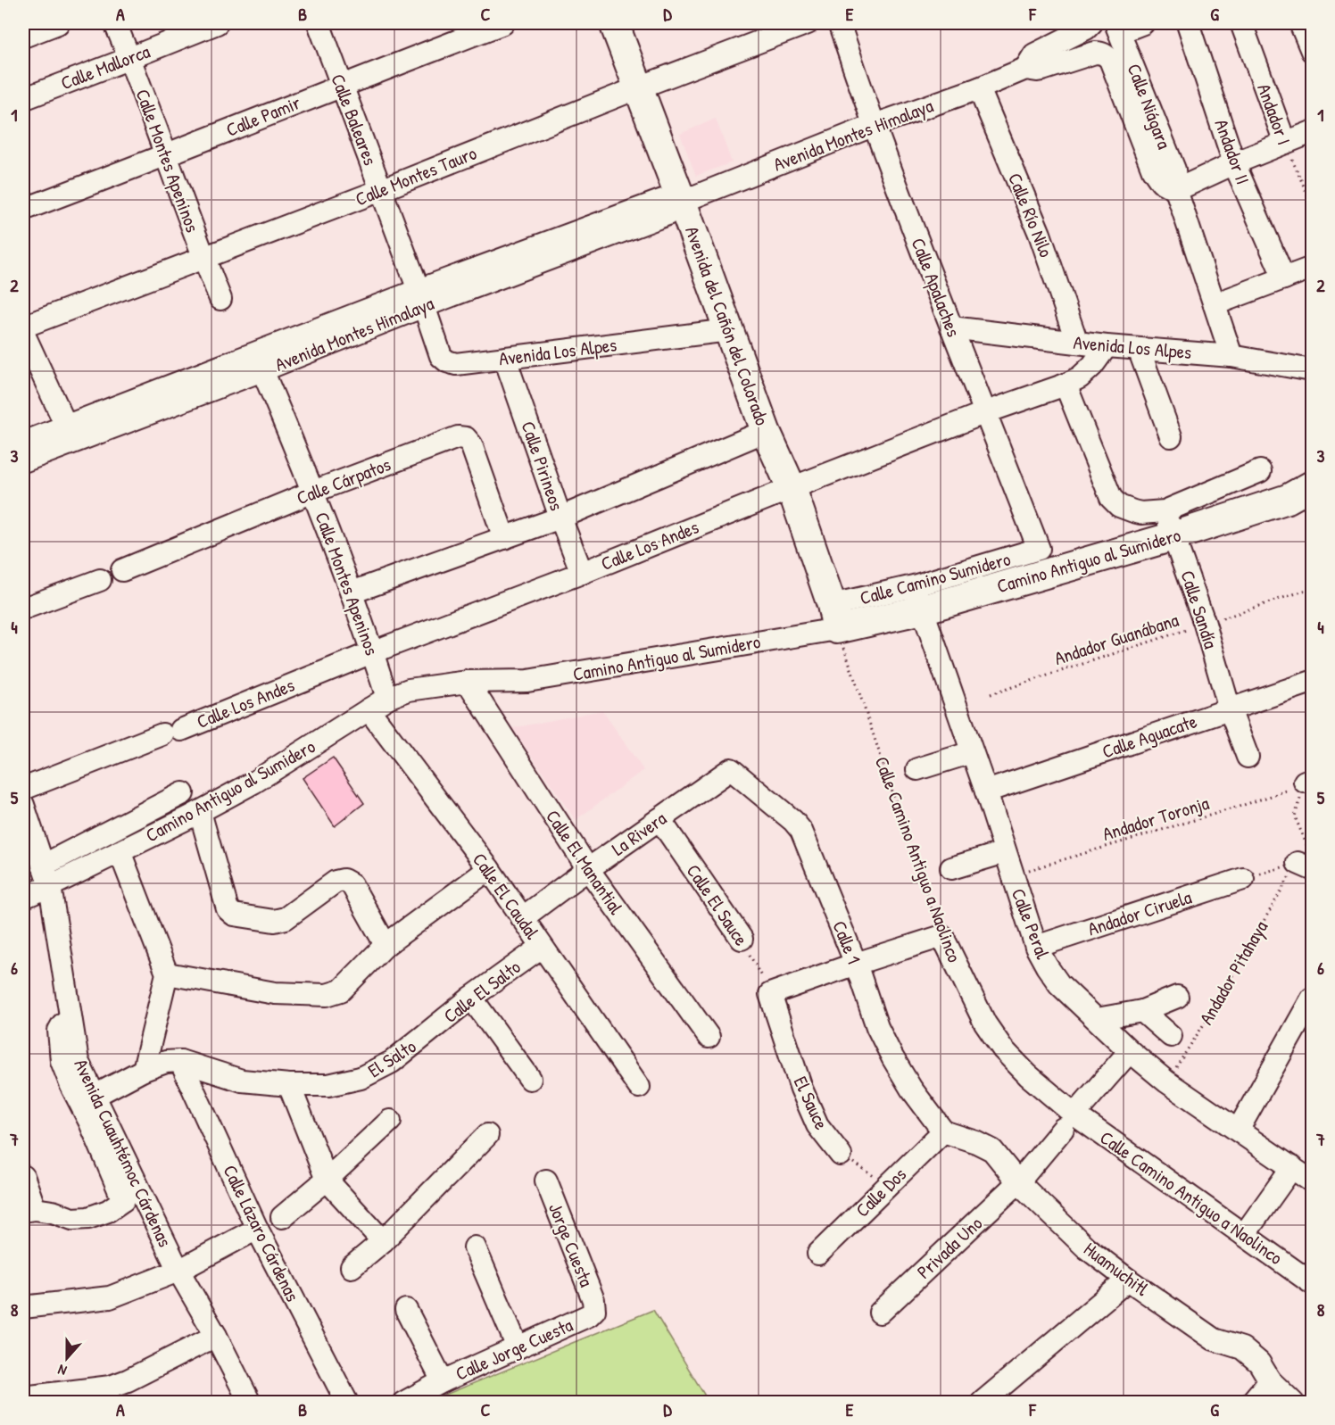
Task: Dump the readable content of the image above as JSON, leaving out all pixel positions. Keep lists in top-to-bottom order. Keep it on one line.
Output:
{"streets":{"main road":["Avenida del Cañón del Colorado","Camino Antiguo al Sumidero"],"street":["Calle Mallorca","Calle Niágara","Andador I","Calle Pamir","Calle Baleares","Avenida Montes Himalaya","Andador II","Calle Montes Apeninos","Calle Montes Tauro","Calle Río Nilo","Calle Apalaches","Avenida Los Alpes","Calle Pirineos","Calle Cárpatos","Calle Los Andes","Calle Camino Sumidero","Calle Sandía","Calle Aguacate","La Rivera","Calle Camino Antiguo a Naolinco","Calle El Manantial","Calle El Caudal","Calle El Sauce","Andador Ciruela","Calle Peral","Calle 1","Andador Pitahaya","Calle El Salto","El Salto","El Sauce","Avenida Cuauhtémoc Cárdenas","Calle Dos","Calle Lázaro Cárdenas","Jorge Cuesta","Privada Uno","Huamuchitl","Calle Jorge Cuesta"],"path":["Andador Guanábana","Andador Toronja"]},"crossings":[["Calle Mallorca","Calle Montes Apeninos"],["Calle Niágara","Avenida Montes Himalaya"],["Calle Niágara","Avenida Los Alpes"],["Calle Pamir","Calle Baleares"],["Calle Pamir","Calle Montes Apeninos"],["Calle Baleares","Avenida Montes Himalaya"],["Calle Baleares","Calle Montes Tauro"],["Calle Baleares","Avenida Los Alpes"],["Avenida Montes Himalaya","Calle Montes Apeninos"],["Avenida Montes Himalaya","Calle Río Nilo"],["Avenida Montes Himalaya","Calle Apalaches"],["Avenida Montes Himalaya","Avenida del Cañón del Colorado"],["Avenida Montes Himalaya","Avenida Los Alpes"],["Calle Montes Apeninos","Calle Montes Tauro"],["Calle Montes Apeninos","Calle Cárpatos"],["Calle Montes Apeninos","Calle Los Andes"],["Calle Montes Apeninos","Camino Antiguo al Sumidero"],["Calle Montes Tauro","Avenida del Cañón del Colorado"],["Calle Río Nilo","Avenida Los Alpes"],["Calle Apalaches","Avenida Los Alpes"],["Calle Apalaches","Calle Los Andes"],["Calle Apalaches","Calle Camino Sumidero"],["Avenida del Cañón del Colorado","Avenida Los Alpes"],["Avenida del Cañón del Colorado","Calle Los Andes"],["Avenida del Cañón del Colorado","Camino Antiguo al Sumidero"],["Avenida del Cañón del Colorado","Calle Camino Antiguo a Naolinco"],["Avenida Los Alpes","Calle Pirineos"],["Avenida Los Alpes","Calle Los Andes"],["Calle Pirineos","Calle Los Andes"],["Camino Antiguo al Sumidero","Calle Camino Sumidero"],["Camino Antiguo al Sumidero","Calle Sandía"],["Camino Antiguo al Sumidero","Calle Camino Antiguo a Naolinco"],["Camino Antiguo al Sumidero","Calle El Manantial"],["Camino Antiguo al Sumidero","Calle El Caudal"],["Camino Antiguo al Sumidero","Calle Peral"],["Camino Antiguo al Sumidero","Avenida Cuauhtémoc Cárdenas"],["Calle Camino Sumidero","Calle Peral"],["Calle Sandía","Andador Guanábana"],["Calle Sandía","Calle Aguacate"],["Calle Aguacate","Calle Peral"],["Andador Toronja","Calle Peral"],["La Rivera","Calle El Manantial"],["La Rivera","Calle El Caudal"],["La Rivera","Calle El Sauce"],["La Rivera","Calle 1"],["Calle Camino Antiguo a Naolinco","Privada Uno"],["Calle El Caudal","Calle El Salto"],["Calle El Sauce","El Sauce"],["Andador Ciruela","Calle Peral"],["Calle Peral","Andador Pitahaya"],["Calle Peral","Privada Uno"],["Calle 1","Calle Dos"],["Calle 1","Huamuchitl"],["Calle El Salto","El Salto"],["El Salto","Calle Lázaro Cárdenas"],["Calle Dos","Huamuchitl"],["Jorge Cuesta","Calle Jorge Cuesta"],["Privada Uno","Huamuchitl"]],"north":"bottom","grid":{"columns":["A","B","C","D","E","F","G"],"rows":["1","2","3","4","5","6","7","8"]}}
